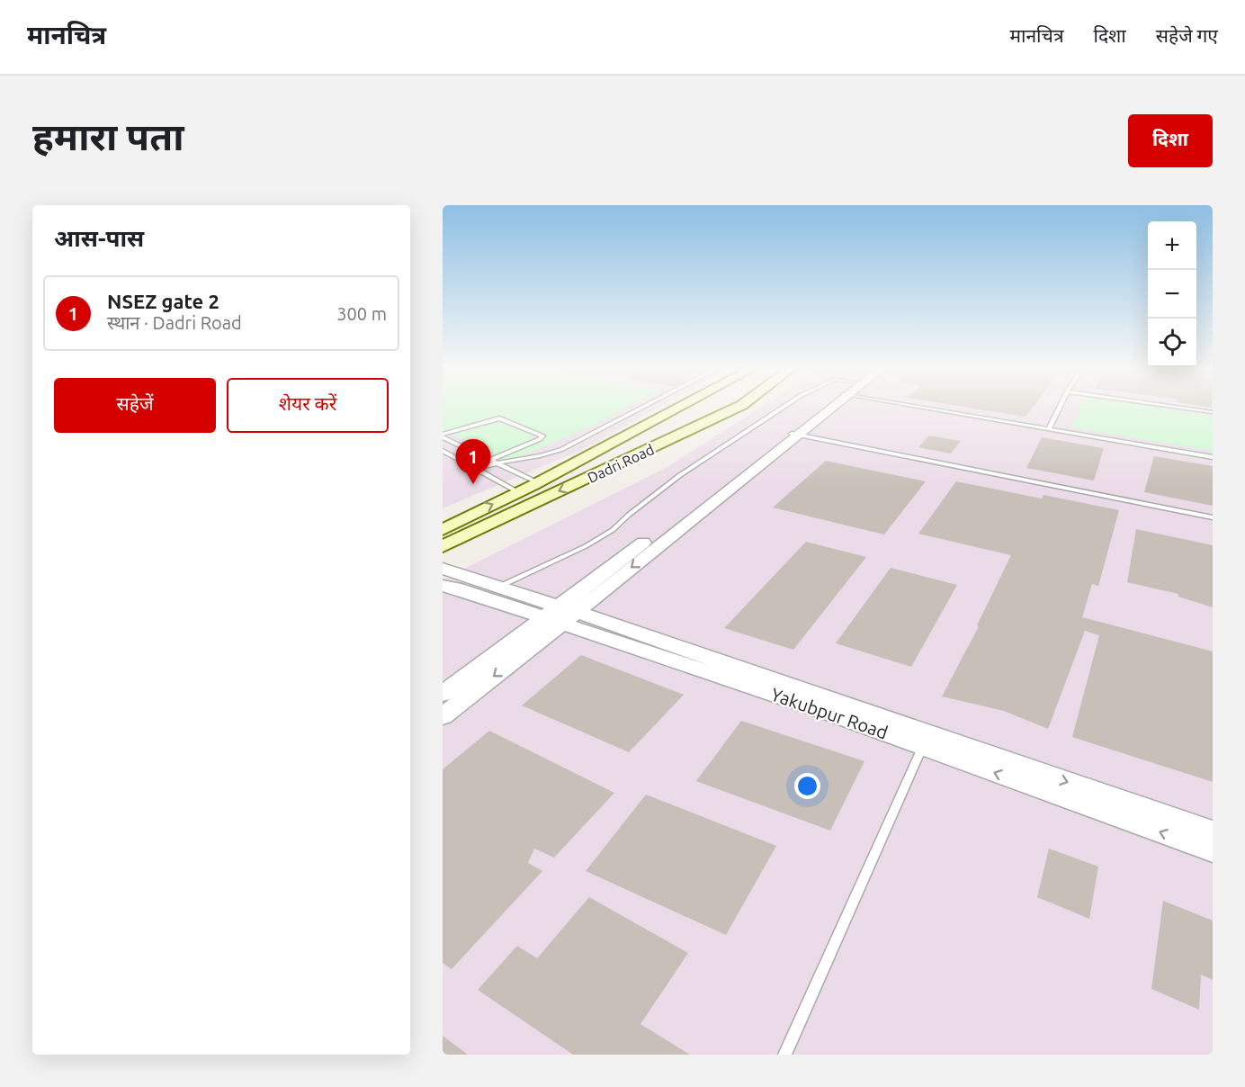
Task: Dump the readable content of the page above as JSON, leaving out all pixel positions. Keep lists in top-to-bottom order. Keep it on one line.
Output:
{"streets":{"main road":["Dadri Road"],"street":["Yakubpur Road"]},"page":{"header":"मानचित्र","nav":["मानचित्र","दिशा","सहेजे गए"],"buttons":["दिशा",["सहेजें","शेयर करें"]],"title":"हमारा पता","heading":"आस-पास","map_buttons":["+","−"],"list":[{"mark":"1","name":"NSEZ gate 2","note":"स्थान · Dadri Road","value":"300 m"}],"pins":"1"}}
